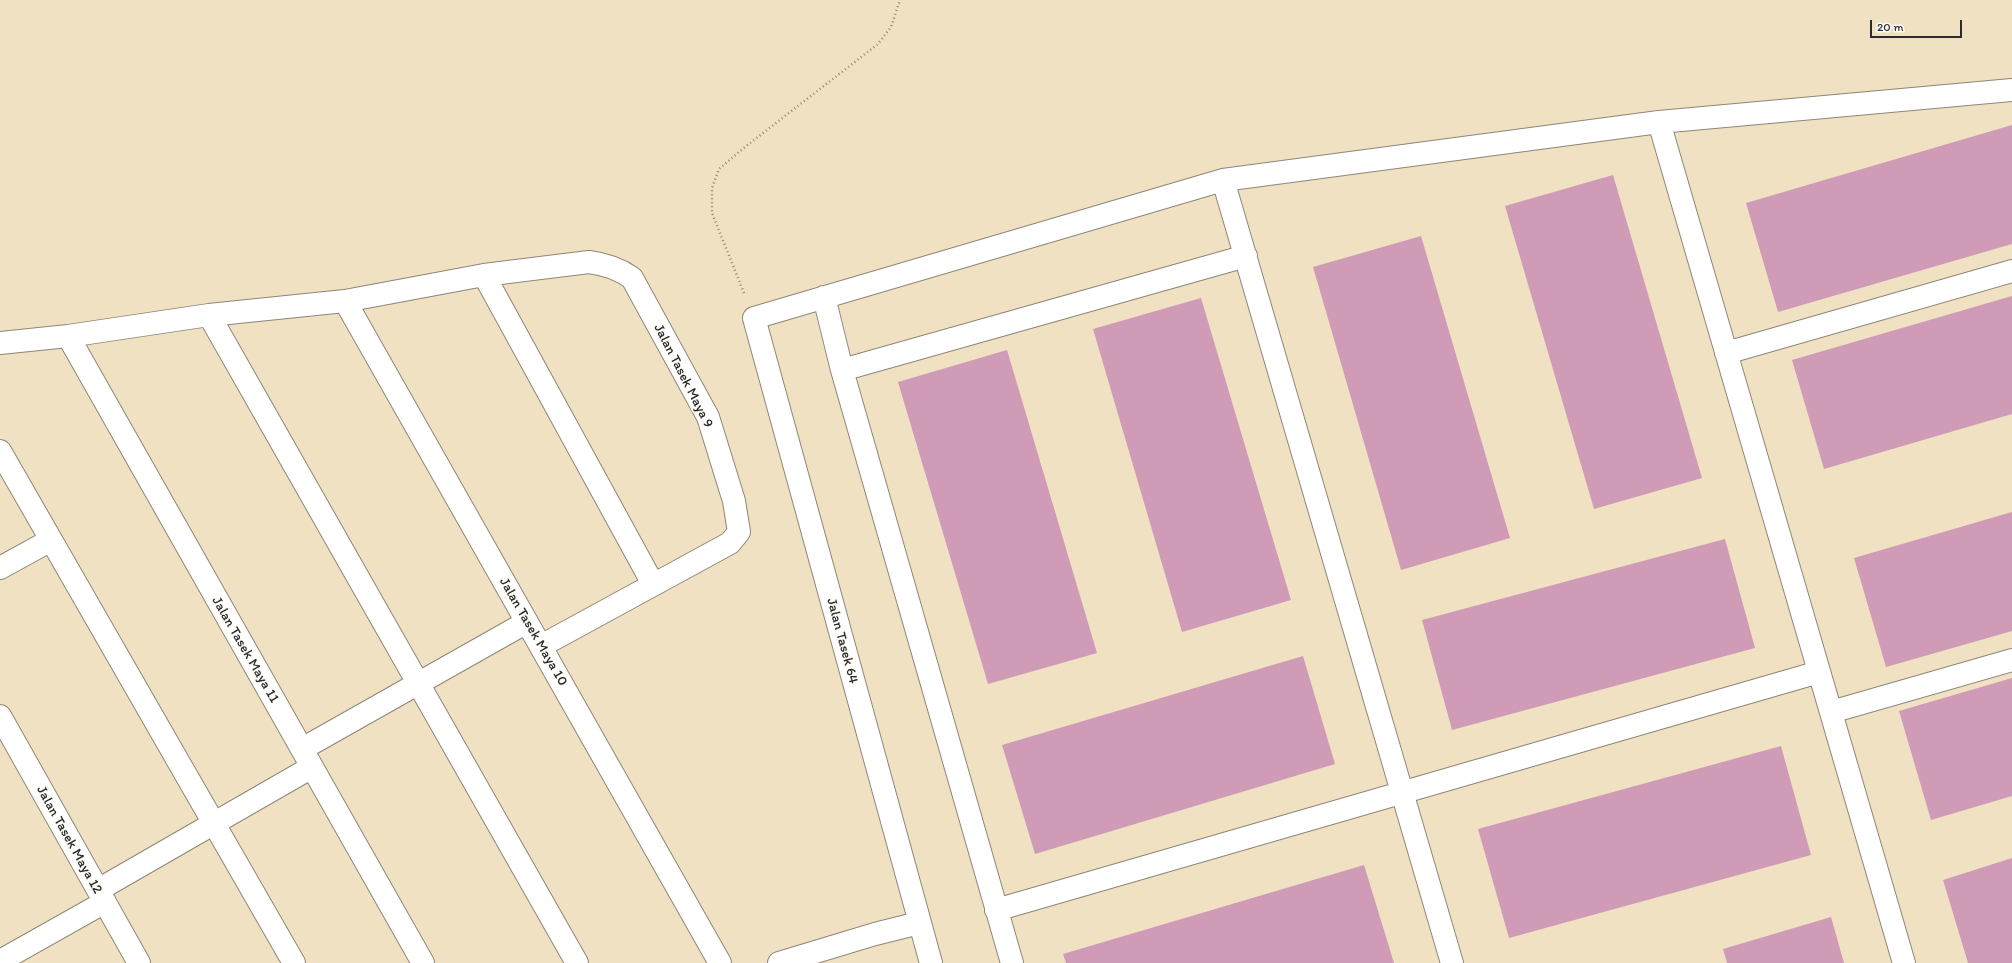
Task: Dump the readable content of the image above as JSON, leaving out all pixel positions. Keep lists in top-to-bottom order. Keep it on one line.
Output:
{"streets":{"street":["Jalan Tasek Maya 9","Jalan Tasek Maya 10","Jalan Tasek 64","Jalan Tasek Maya 11","Jalan Tasek Maya 12"]},"crossings":[["Jalan Tasek Maya 9","Jalan Tasek Maya 10"],["Jalan Tasek Maya 9","Jalan Tasek Maya 11"]],"scale_bar":"20 m"}
